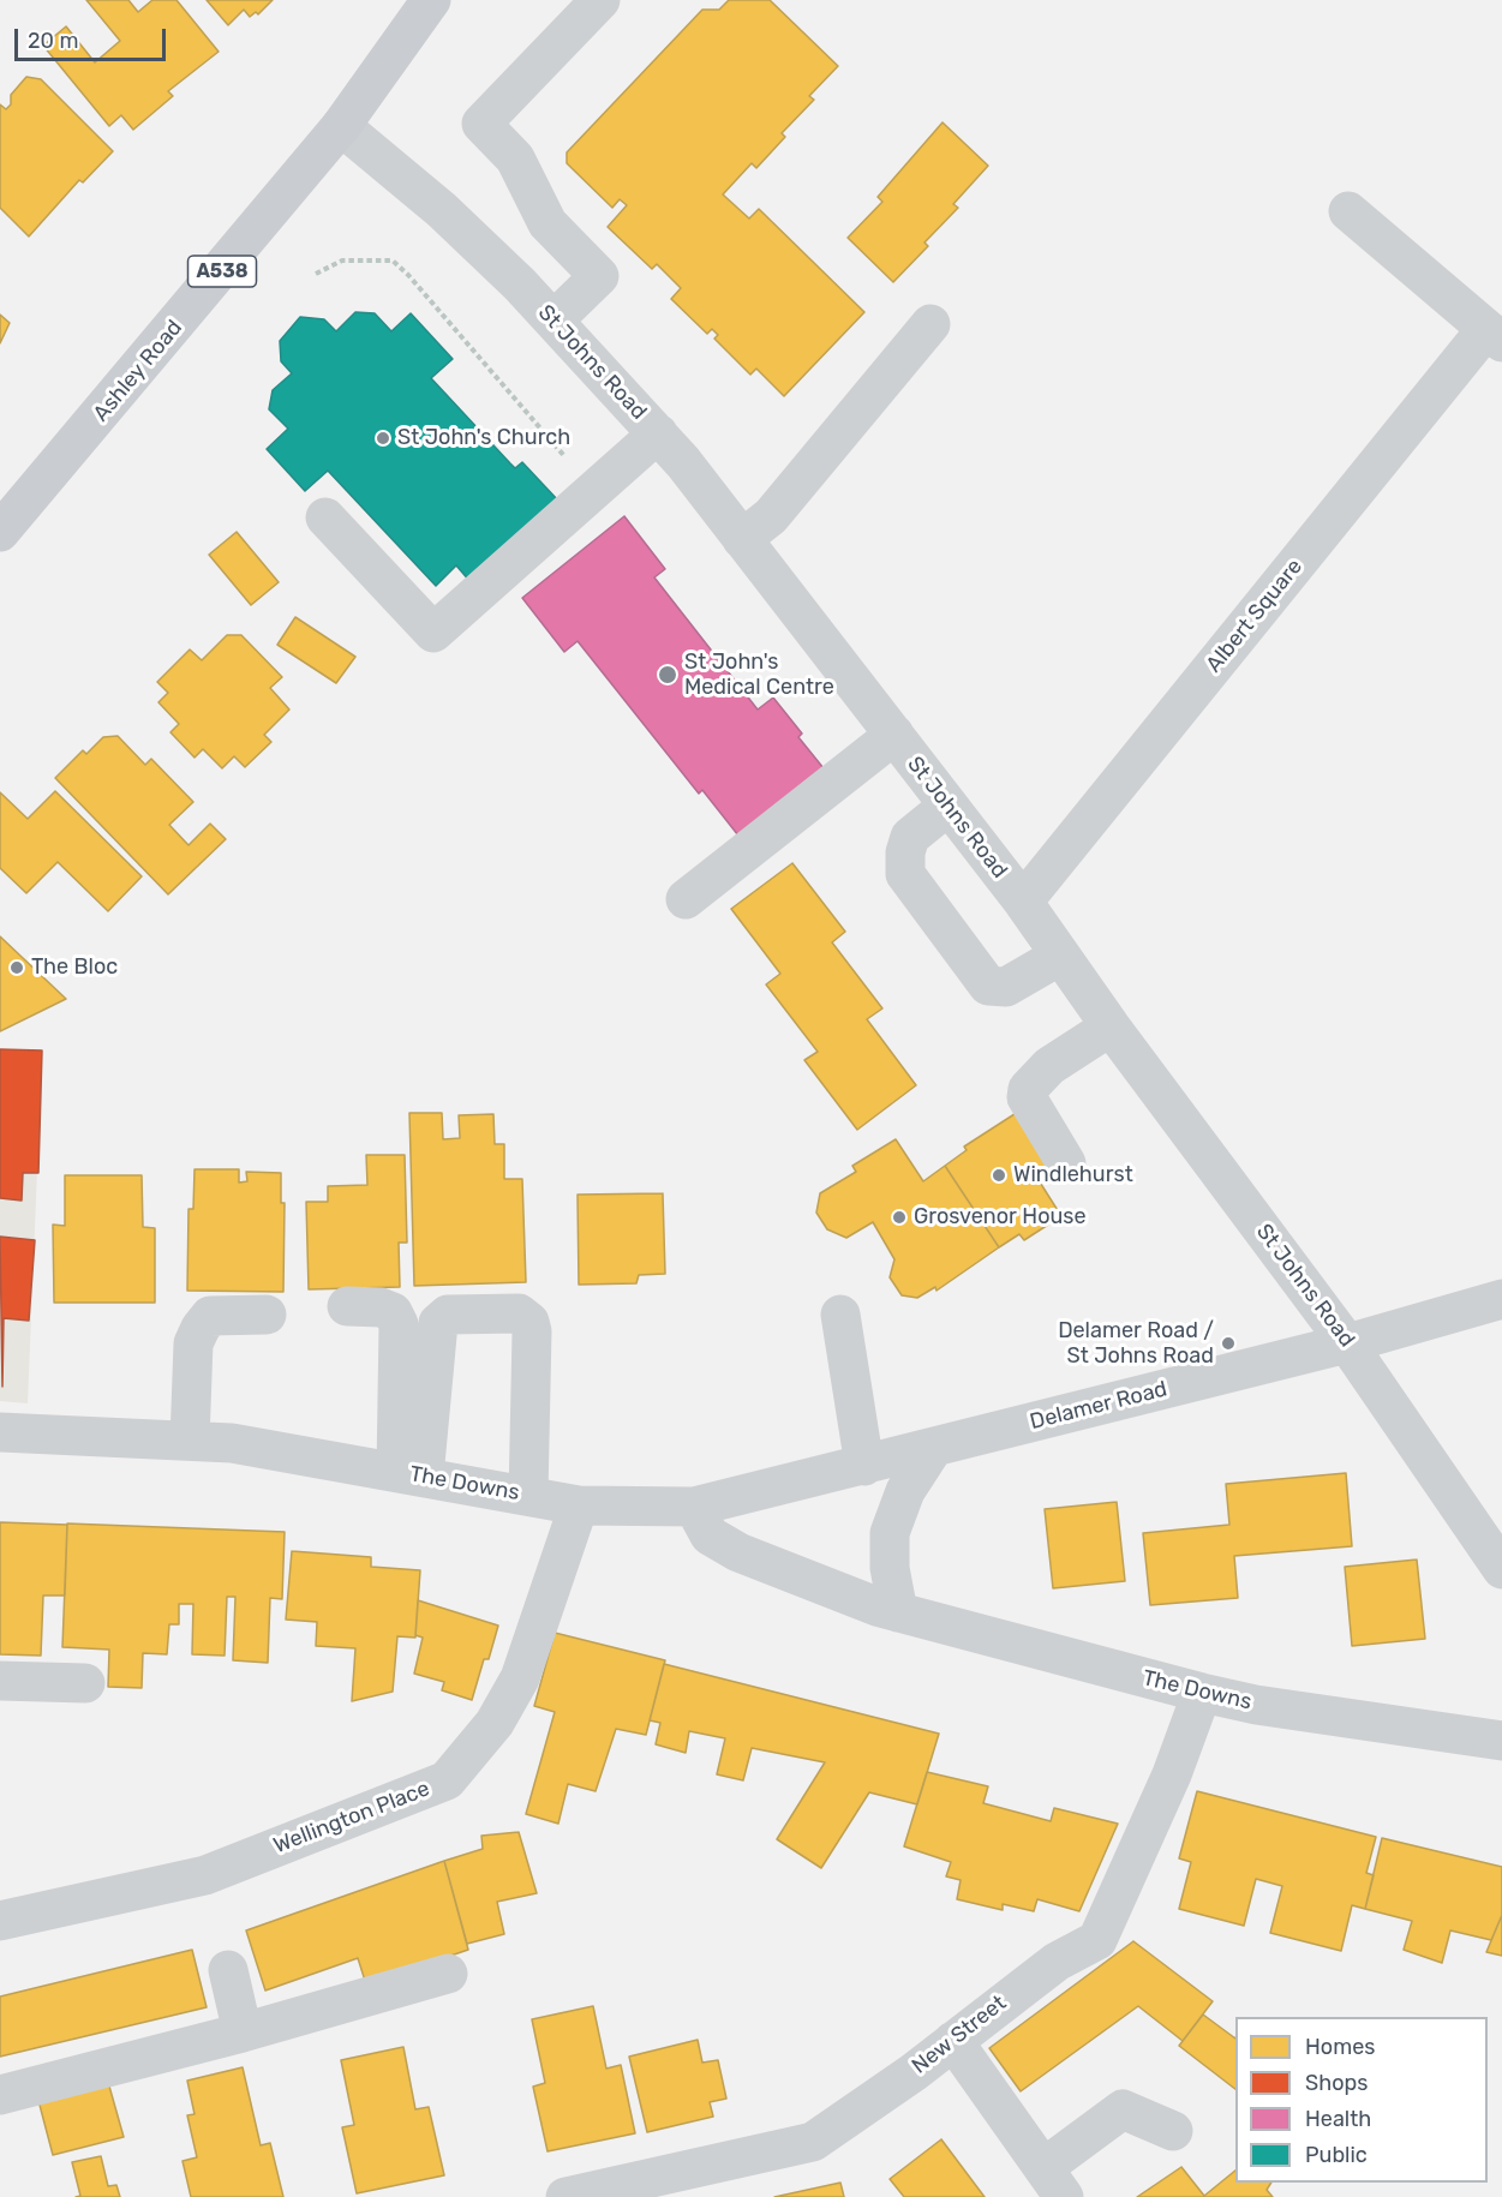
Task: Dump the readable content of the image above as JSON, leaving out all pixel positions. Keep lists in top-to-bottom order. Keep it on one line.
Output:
{"streets":{"main road":["A538","Ashley Road"],"street":["St Johns Road","Albert Square","Delamer Road","The Downs","Wellington Place","New Street"]},"crossings":[["St Johns Road","Ashley Road"],["St Johns Road","Albert Square"],["St Johns Road","Delamer Road"],["Delamer Road","The Downs"],["The Downs","Wellington Place"],["The Downs","New Street"]],"places":["St John's Church","St John's Medical Centre","The Bloc","Windlehurst","Grosvenor House","Delamer Road / St Johns Road"],"legend":["Homes","Shops","Health","Public"],"scale_bar":"20 m"}
